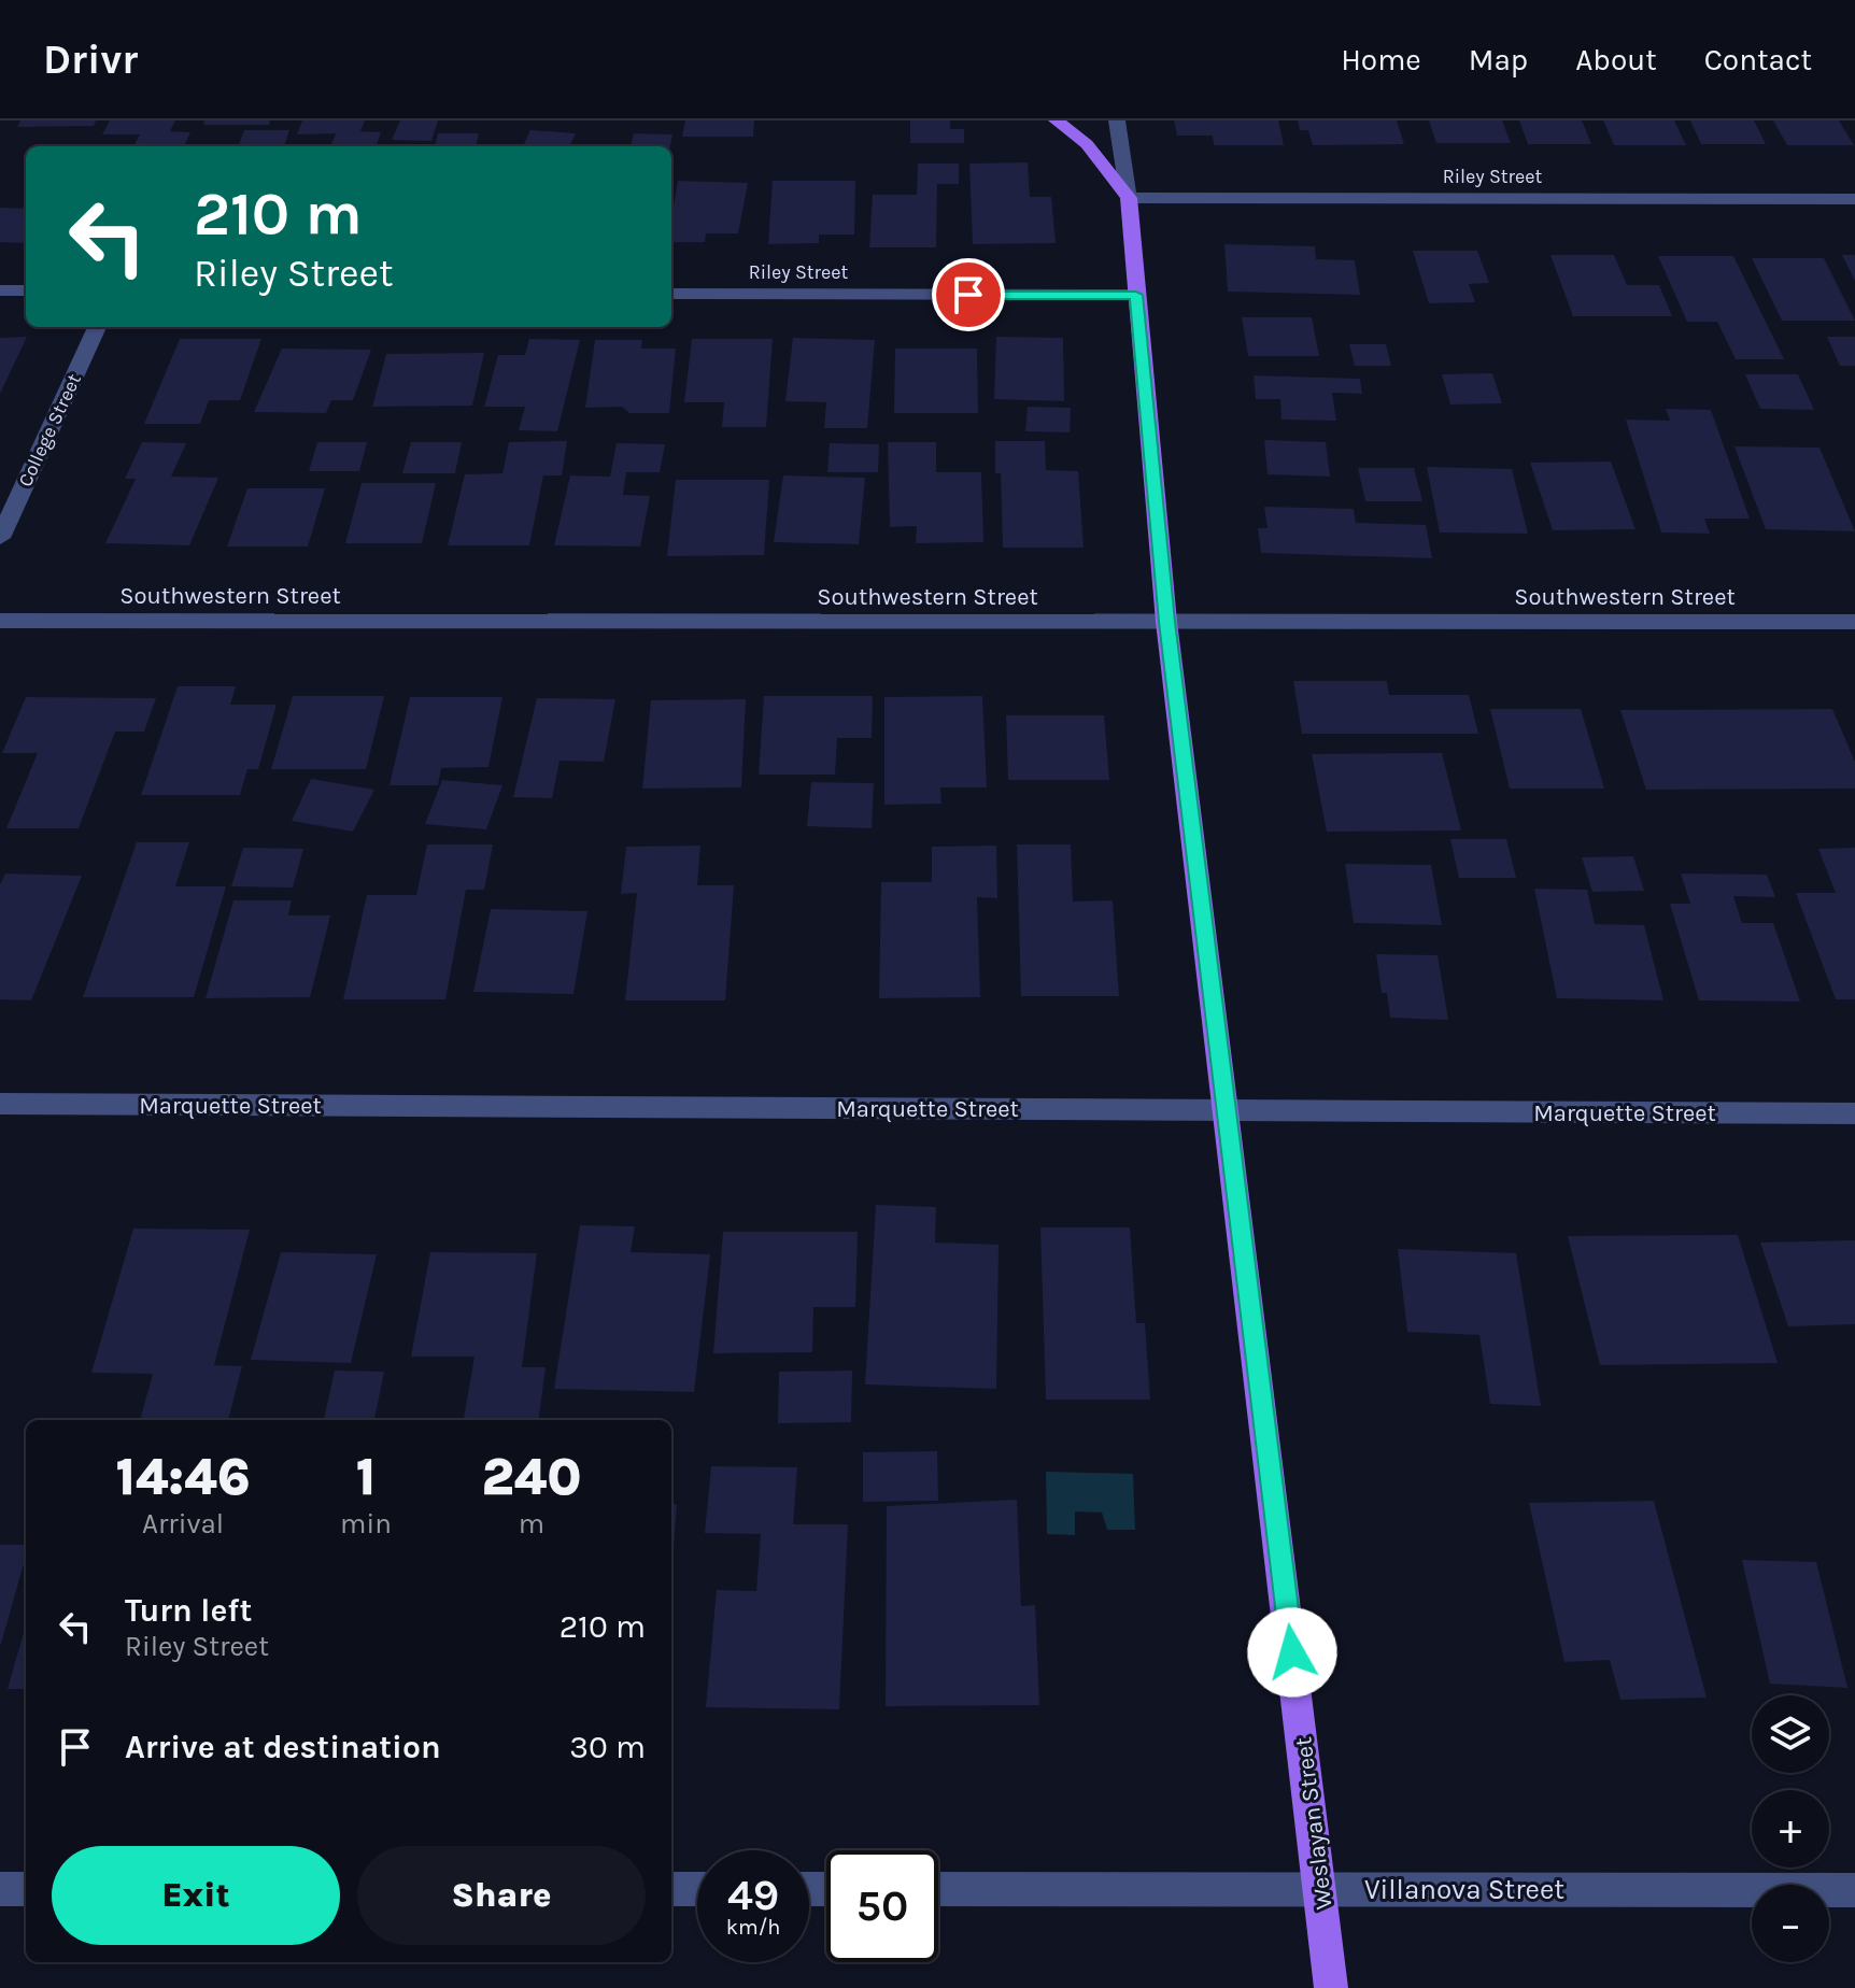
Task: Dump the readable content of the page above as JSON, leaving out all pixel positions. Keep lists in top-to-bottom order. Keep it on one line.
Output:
{"streets":{"main road":["Weslayan Street"],"street":["Riley Street","College Street","Southwestern Street","Marquette Street","Villanova Street"]},"crossings":[["Riley Street","Weslayan Street"],["Southwestern Street","Weslayan Street"],["Marquette Street","Weslayan Street"],["Weslayan Street","Villanova Street"]],"page":{"header":"Drivr","nav":["Home","Map","About","Contact"],"turn":["210 m","Riley Street"],"eta":["14:46","Arrival","1","min","240","m"],"list":[{"name":"Turn left","note":"Riley Street","value":"210 m"},{"name":"Arrive at destination","value":"30 m"}],"map_buttons":["+","−"],"buttons":["Exit","Share"],"speed":"49 km/h","limit":"50"}}
